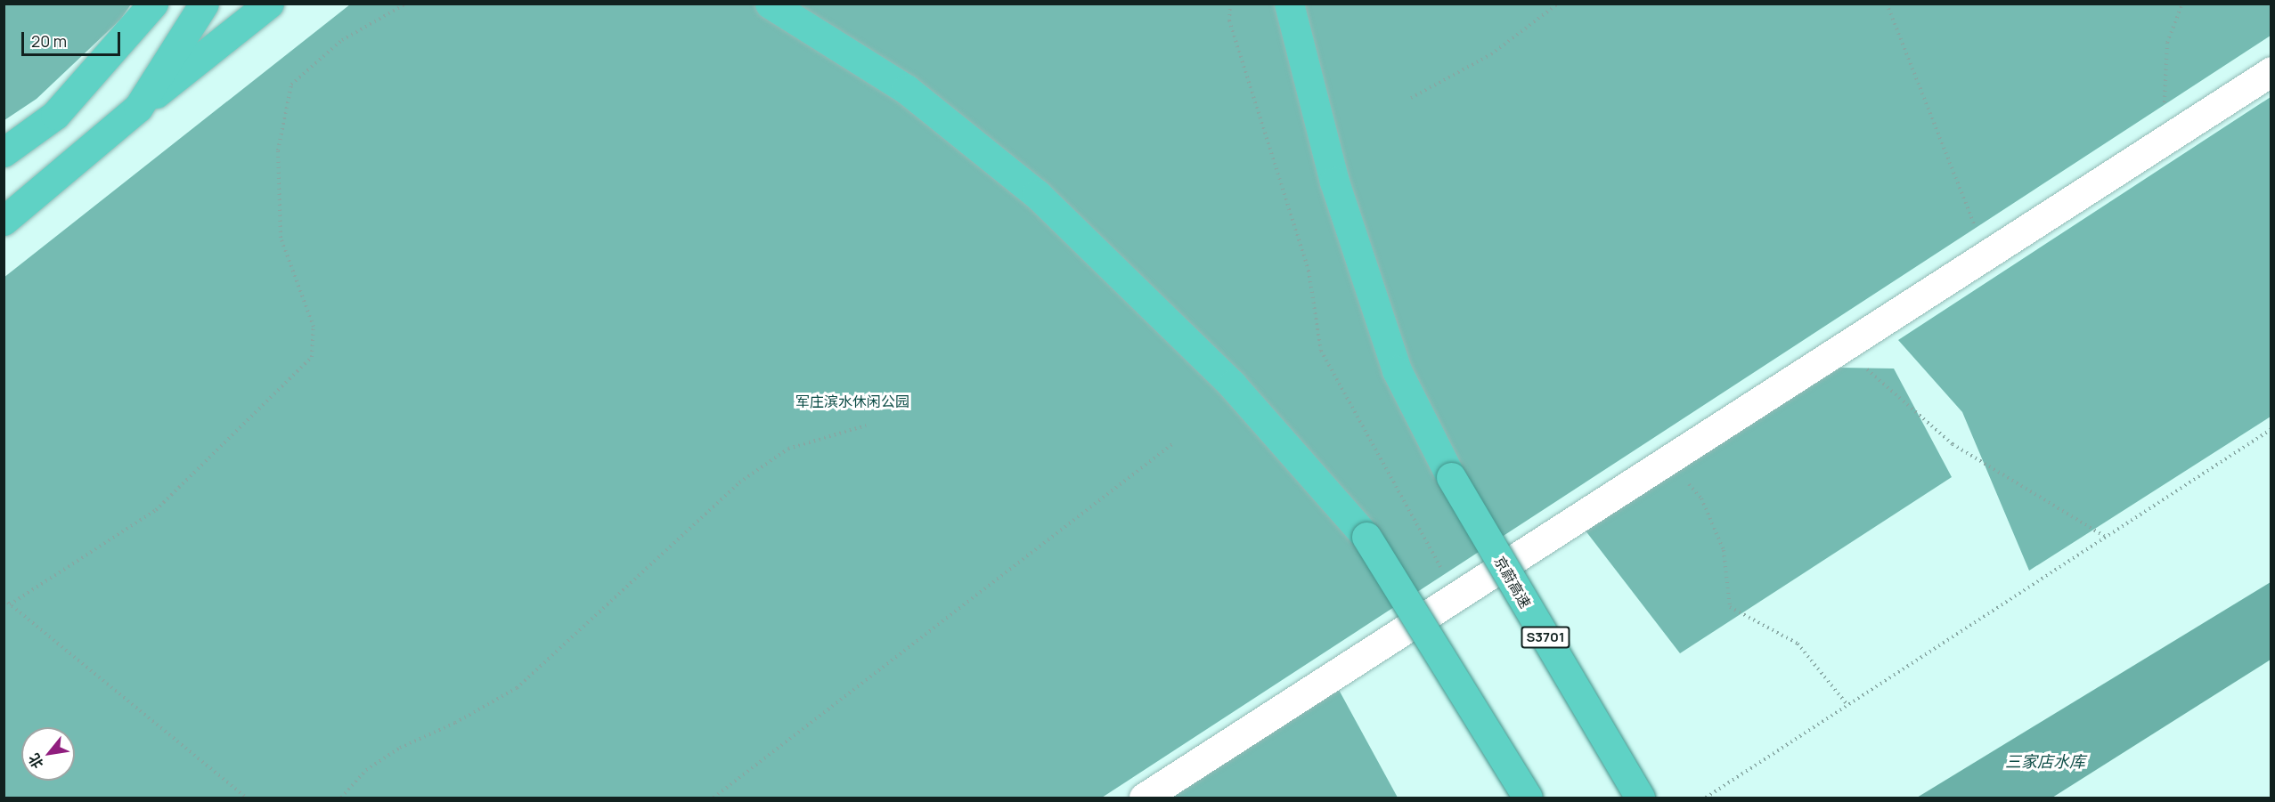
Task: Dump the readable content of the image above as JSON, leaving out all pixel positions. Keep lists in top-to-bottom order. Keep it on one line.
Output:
{"streets":{"highway":["京蔚高速","S3701"]},"water":["三家店水库"],"parks":["军庄滨水休闲公园"],"scale_bar":"20 m","north":"bottom left"}
